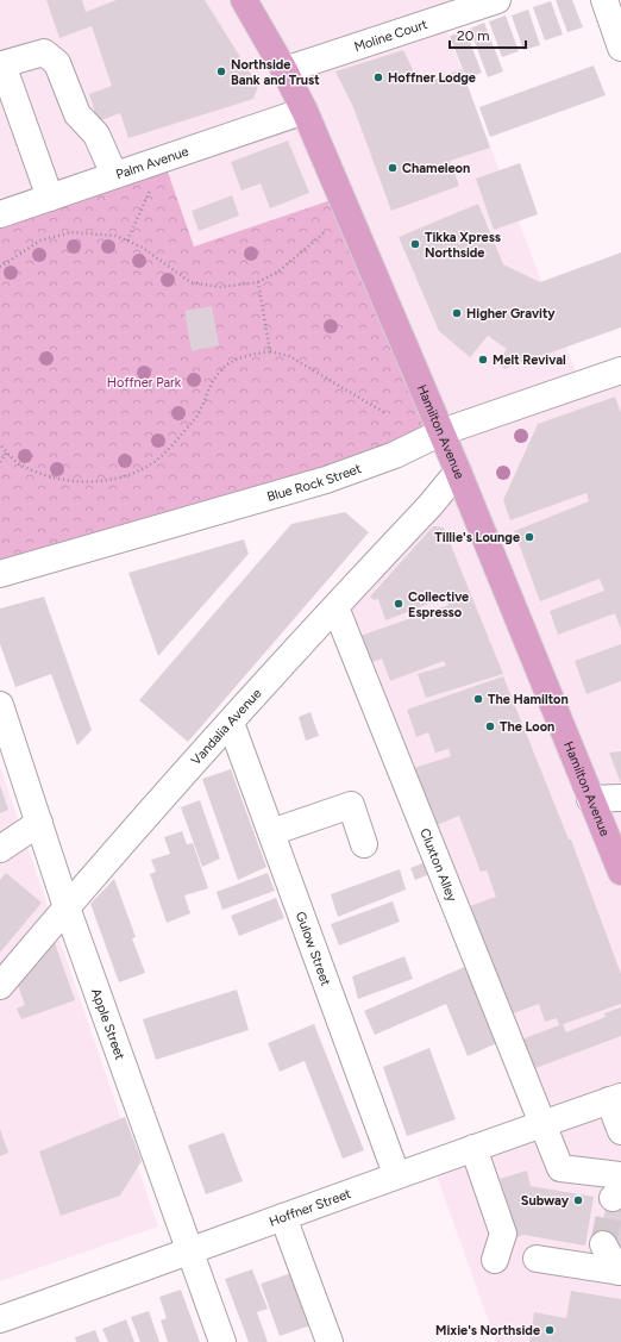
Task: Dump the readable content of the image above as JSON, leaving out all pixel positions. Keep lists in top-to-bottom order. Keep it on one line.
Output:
{"streets":{"main road":["Hamilton Avenue"],"street":["Moline Court","Palm Avenue","Blue Rock Street","Vandalia Avenue","Cluxton Alley","Gulow Street","Apple Street","Hoffner Street"]},"crossings":[["Moline Court","Hamilton Avenue"],["Palm Avenue","Hamilton Avenue"],["Hamilton Avenue","Blue Rock Street"],["Hamilton Avenue","Vandalia Avenue"],["Vandalia Avenue","Cluxton Alley"],["Vandalia Avenue","Gulow Street"],["Vandalia Avenue","Apple Street"],["Cluxton Alley","Hoffner Street"],["Gulow Street","Hoffner Street"],["Apple Street","Hoffner Street"]],"parks":["Hoffner Park"],"places":["Northside Bank and Trust","Hoffner Lodge","Chameleon","Tikka Xpress Northside","Higher Gravity","Melt Revival","Tillie's Lounge","Collective Espresso","The Hamilton","The Loon","Subway","Mixie's Northside"],"scale_bar":"20 m"}
